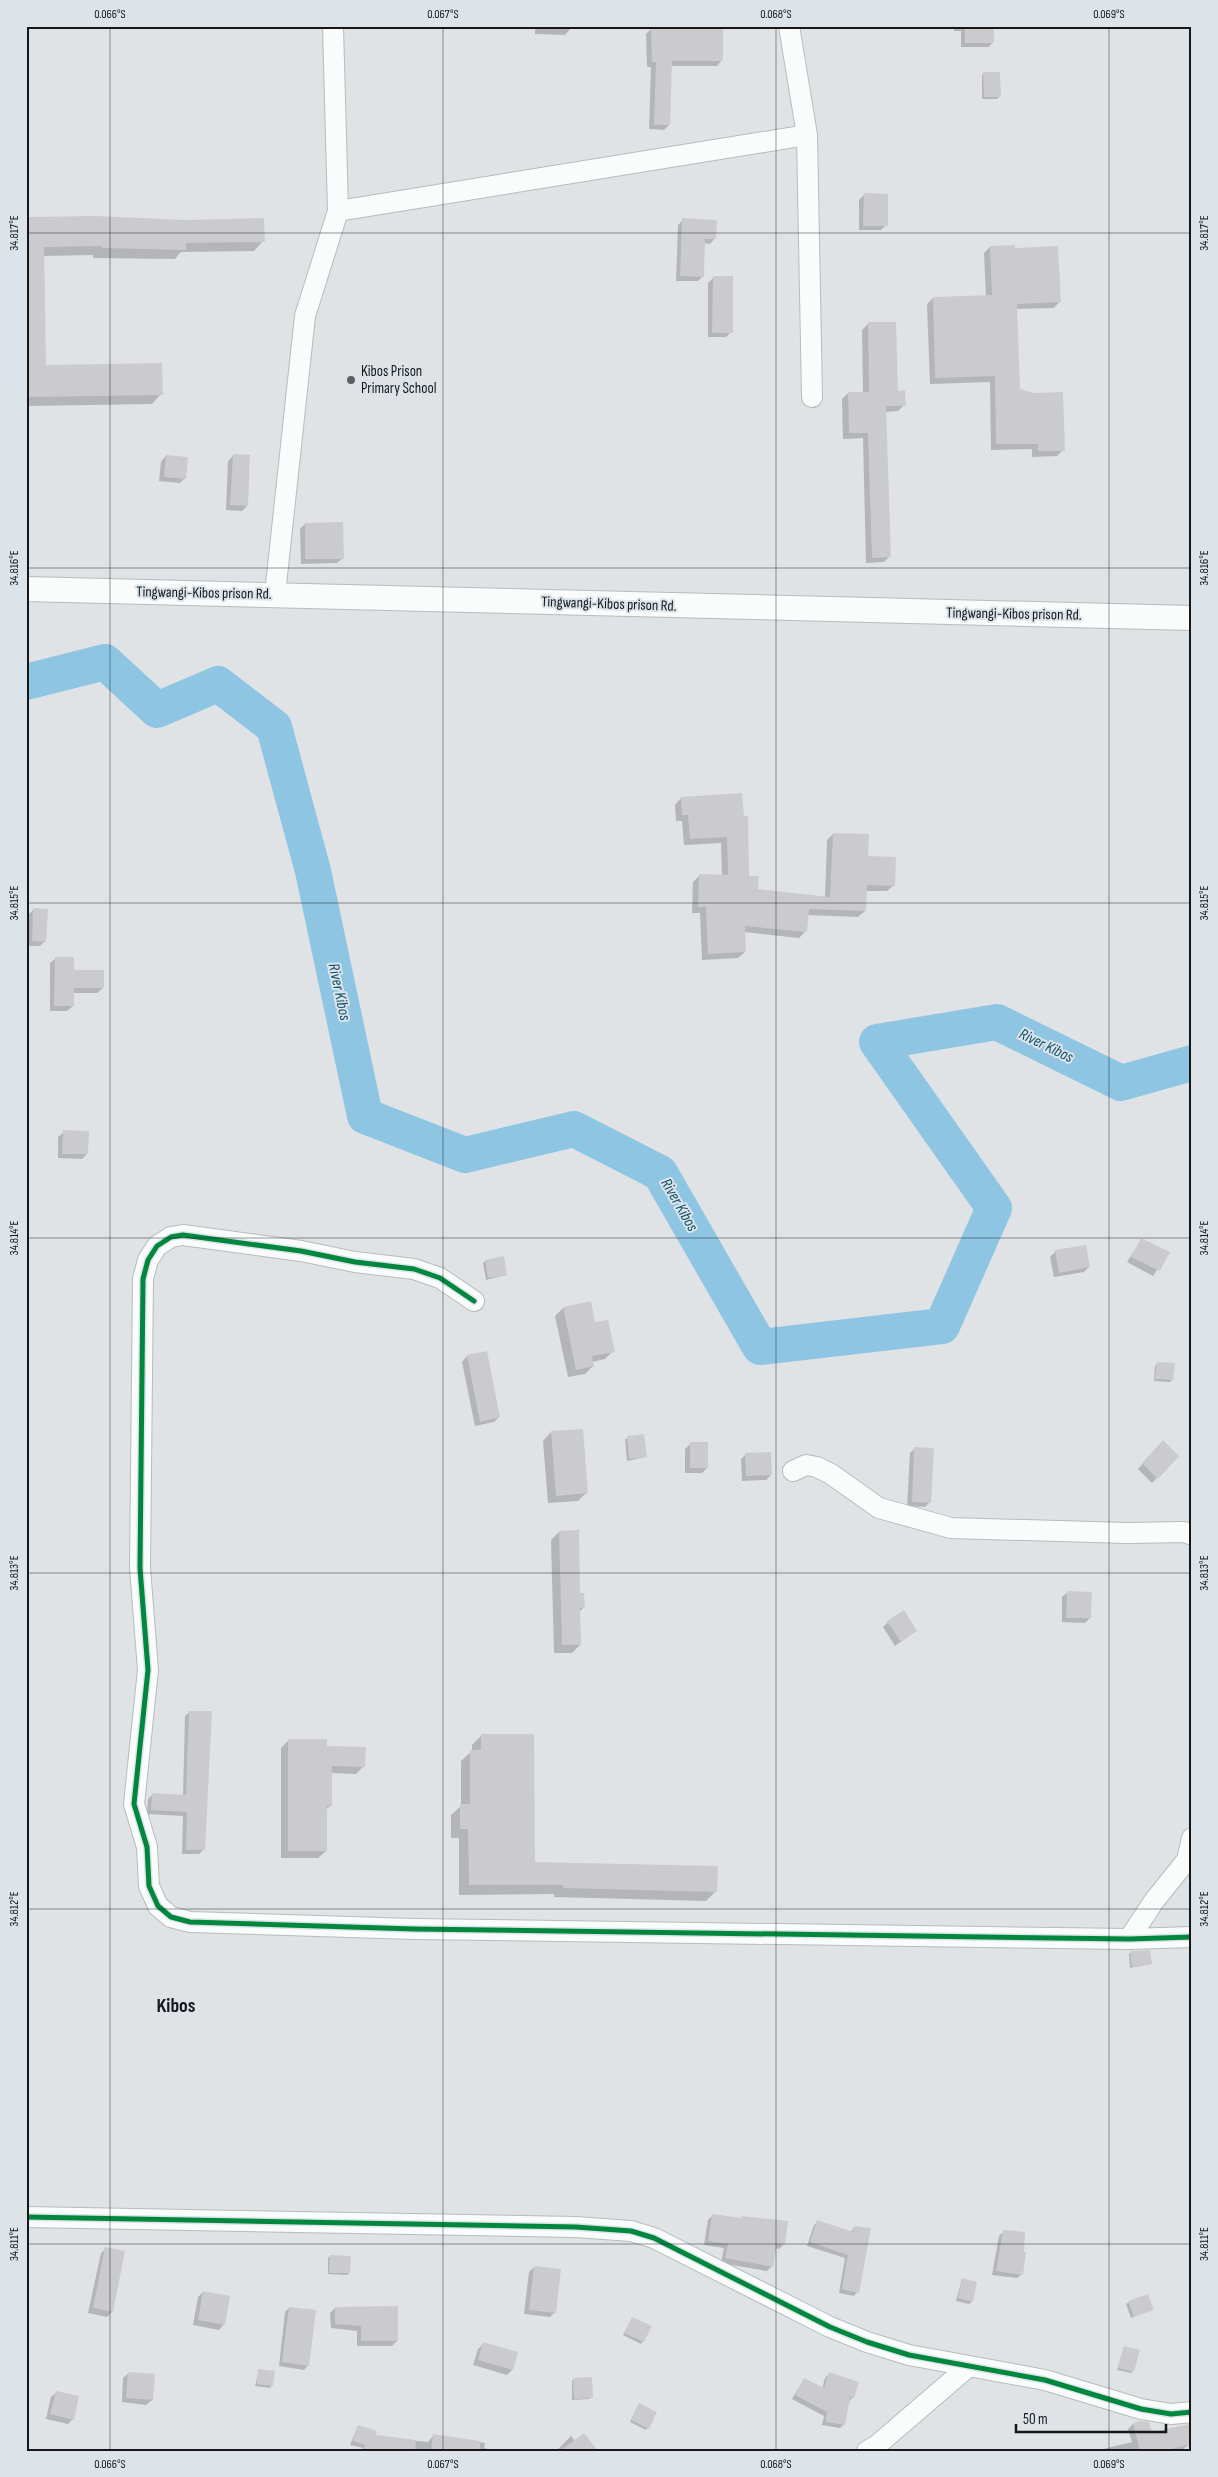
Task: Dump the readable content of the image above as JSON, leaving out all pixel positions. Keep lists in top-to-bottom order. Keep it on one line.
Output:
{"streets":{"street":["Tingwangi-Kibos prison Rd."]},"districts":["Kibos"],"water":["River Kibos"],"places":["Kibos Prison Primary School"],"scale_bar":"50 m","coordinates":["0.066°S","0.067°S","0.068°S","0.069°S","34.817°E","34.816°E","34.815°E","34.814°E","34.813°E","34.812°E","34.811°E"]}
